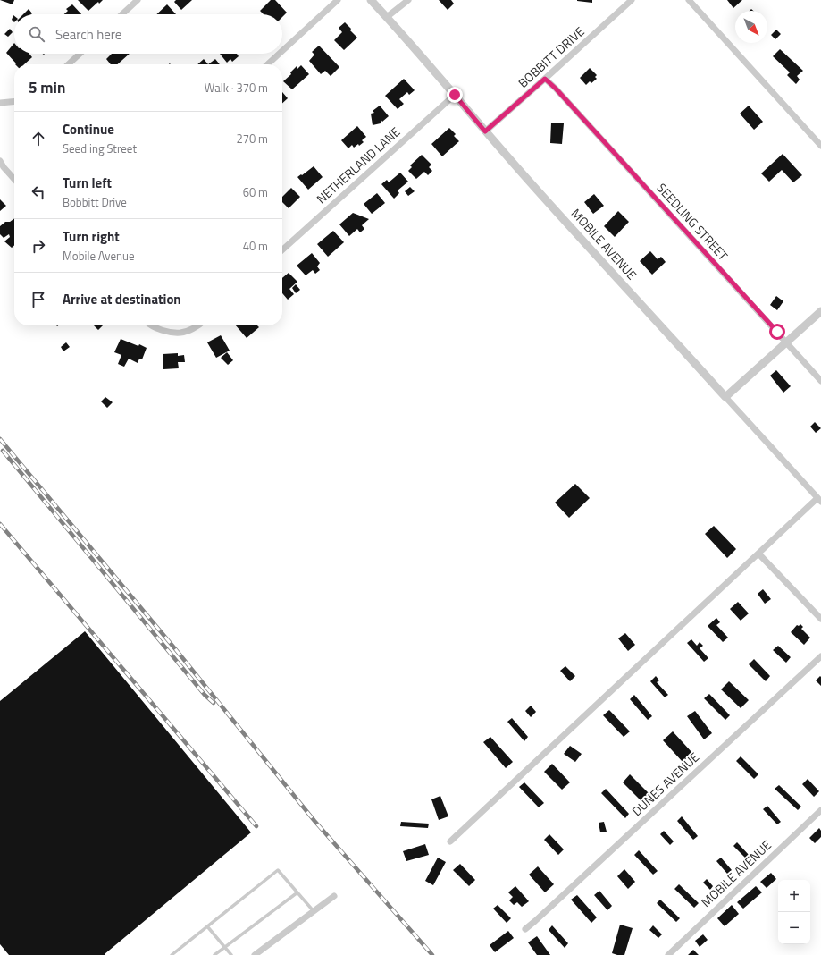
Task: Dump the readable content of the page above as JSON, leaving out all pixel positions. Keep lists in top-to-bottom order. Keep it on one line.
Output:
{"streets":{"street":["BOBBITT DRIVE","NETHERLAND LANE","SEEDLING STREET","MOBILE AVENUE","DUNES AVENUE"]},"crossings":[["BOBBITT DRIVE","SEEDLING STREET"],["BOBBITT DRIVE","MOBILE AVENUE"],["NETHERLAND LANE","MOBILE AVENUE"]],"north":"bottom right","page":{"search":"Search here","heading":["5 min","Walk · 370 m"],"list":[["Continue","Seedling Street","270 m"],["Turn left","Bobbitt Drive","60 m"],["Turn right","Mobile Avenue","40 m"],"Arrive at destination"],"map_buttons":["+","−"]}}
